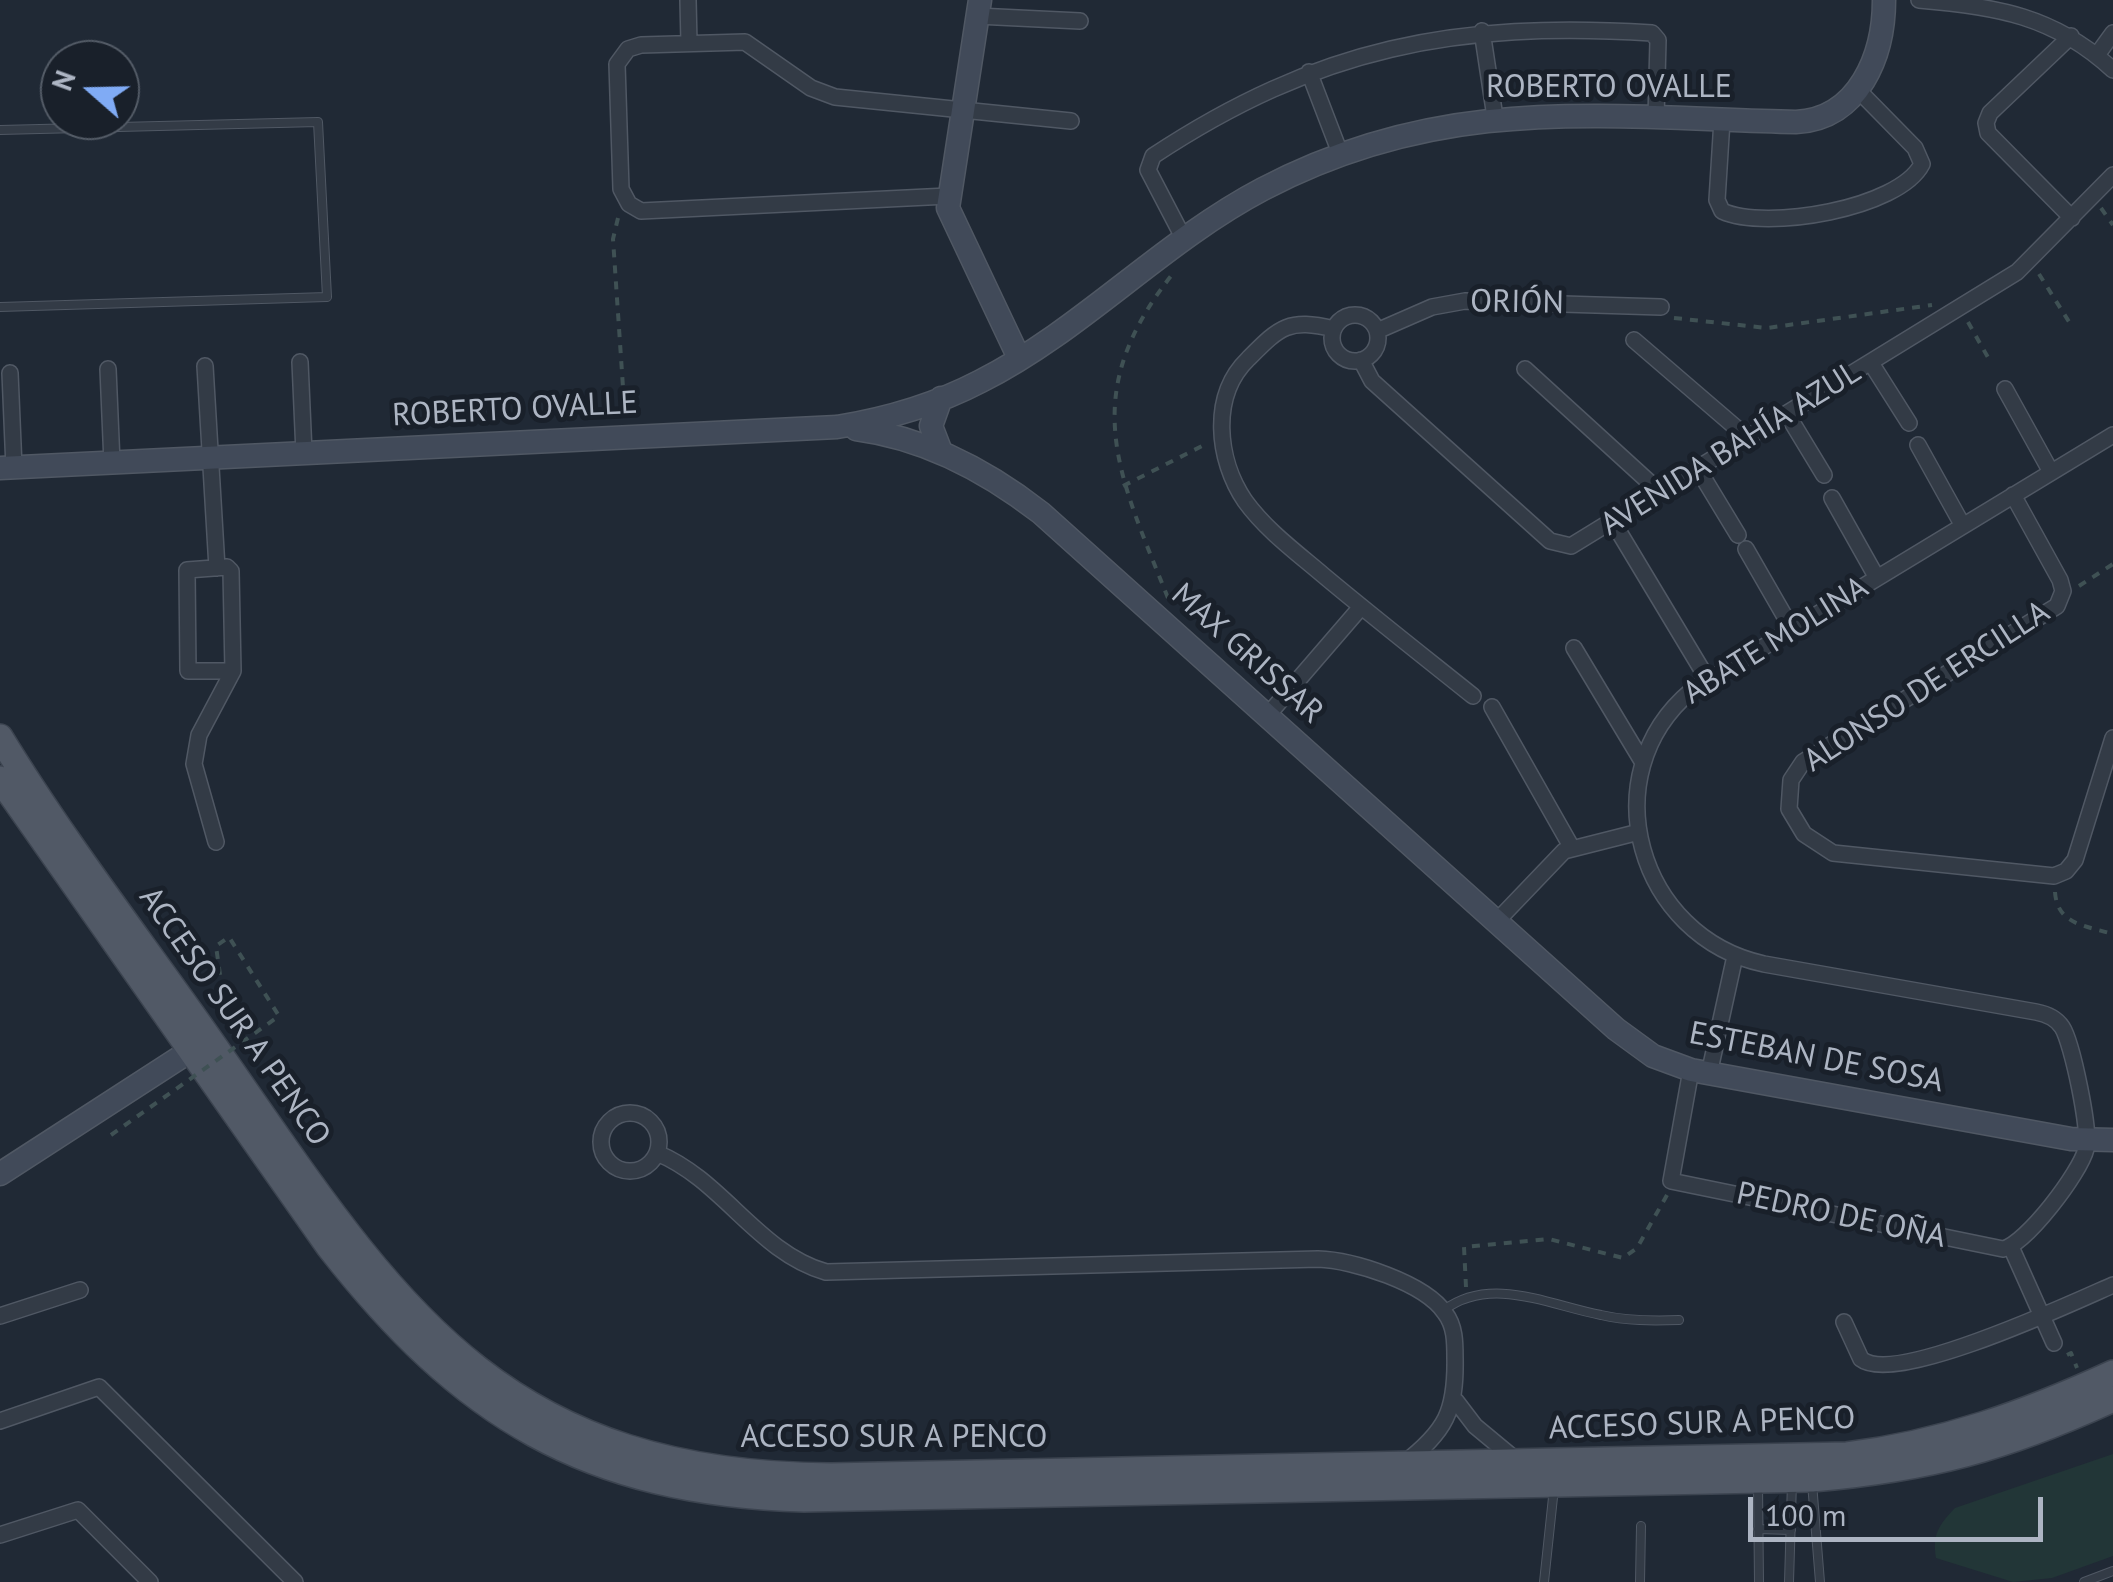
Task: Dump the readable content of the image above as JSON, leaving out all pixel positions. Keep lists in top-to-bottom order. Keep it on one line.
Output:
{"streets":{"main road":["ACCESO SUR A PENCO"],"street":["ROBERTO OVALLE","ORIÓN","AVENIDA BAHÍA AZUL","ABATE MOLINA","MAX GRISSAR","ALONSO DE ERCILLA","ESTEBAN DE SOSA","PEDRO DE OÑA"]},"crossings":[["ROBERTO OVALLE","MAX GRISSAR"],["ORIÓN","AVENIDA BAHÍA AZUL"],["ABATE MOLINA","ALONSO DE ERCILLA"],["ABATE MOLINA","ESTEBAN DE SOSA"],["MAX GRISSAR","ESTEBAN DE SOSA"],["ESTEBAN DE SOSA","PEDRO DE OÑA"]],"scale_bar":"100 m","north":"left"}
